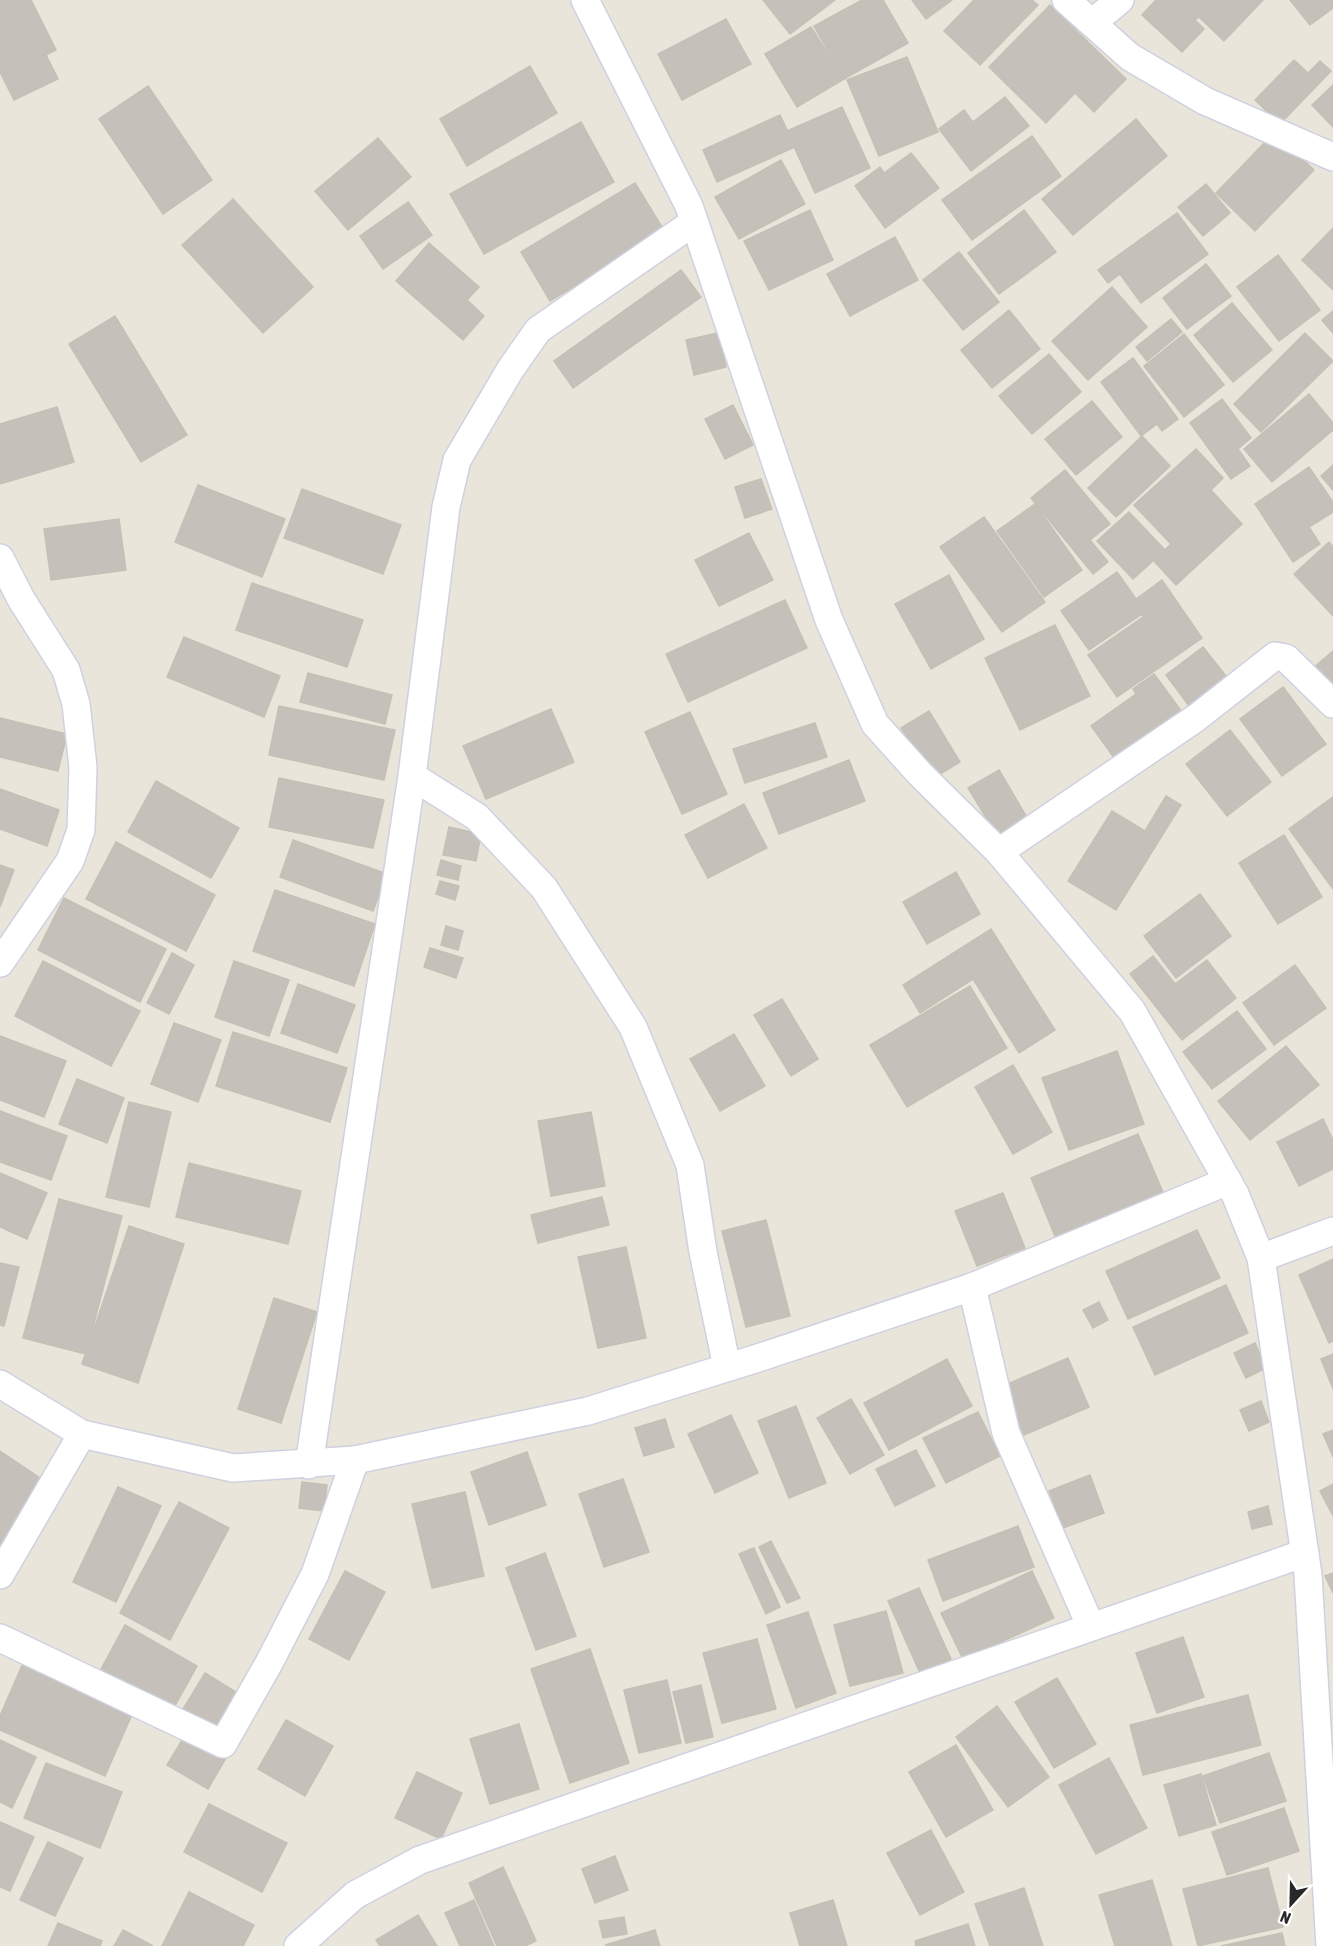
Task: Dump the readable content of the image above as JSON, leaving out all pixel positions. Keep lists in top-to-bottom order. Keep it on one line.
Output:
{"north":"bottom"}
